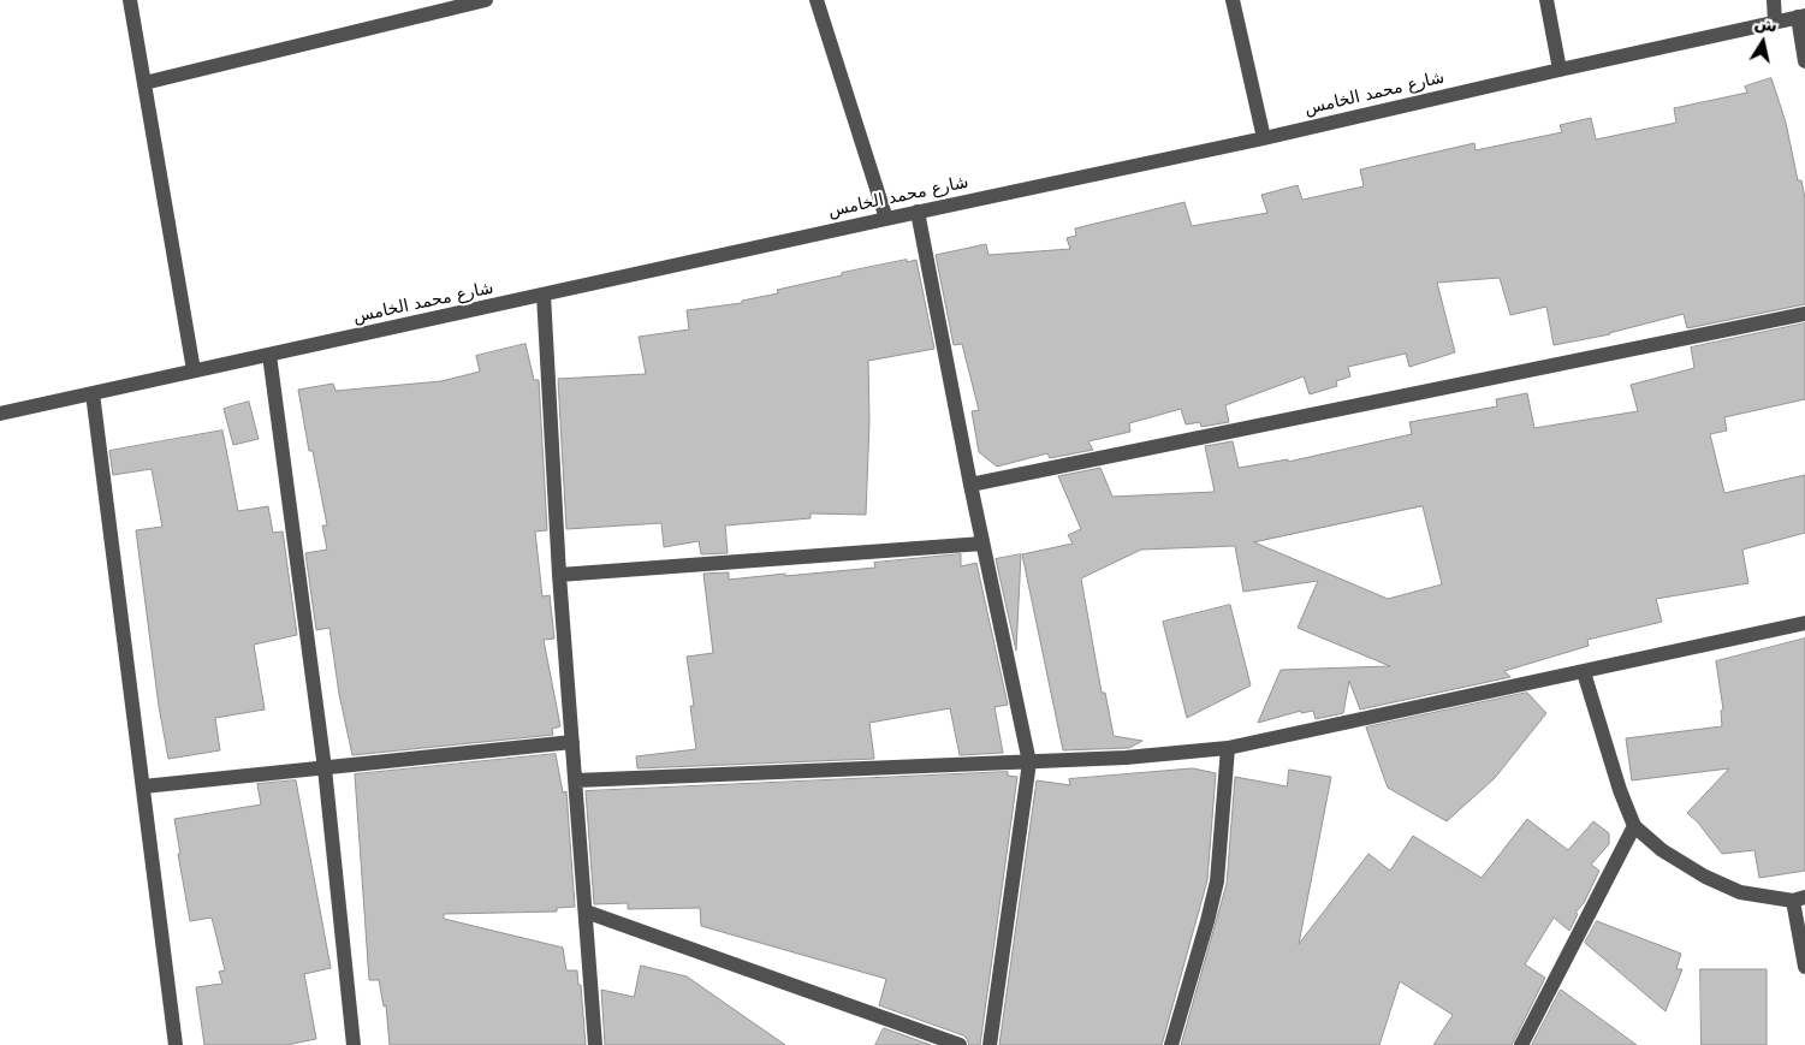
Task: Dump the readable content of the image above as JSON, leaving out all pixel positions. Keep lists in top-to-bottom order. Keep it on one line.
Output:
{"streets":{"street":["شارع محمد الخامس"]},"north":"top"}
